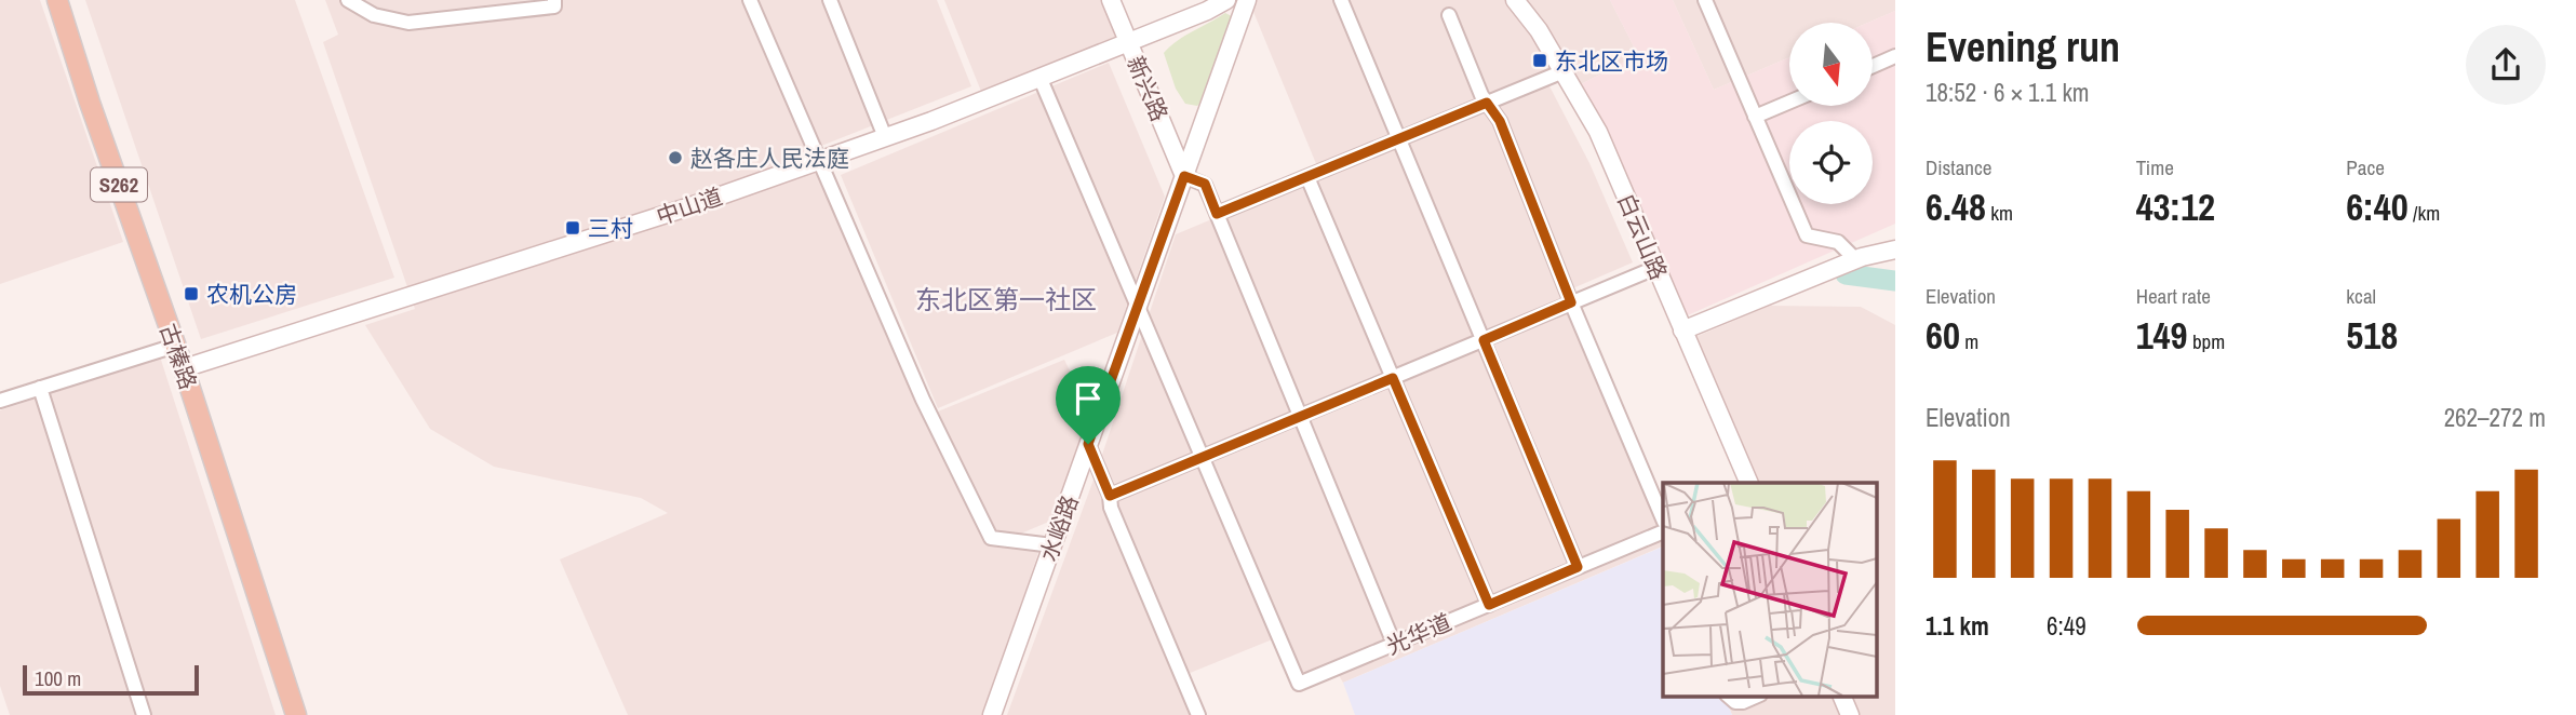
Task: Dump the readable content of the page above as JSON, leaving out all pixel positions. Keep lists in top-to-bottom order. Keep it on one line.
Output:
{"streets":{"main road":["S262","古榛路"],"street":["新兴路","中山道","白云山路","水峪路","光华道"]},"crossings":[["新兴路","中山道"],["新兴路","水峪路"],["中山道","古榛路"]],"districts":["东北区第一社区"],"places":{"transit":["东北区市场","三村","农机公房"],"other":["赵各庄人民法庭"]},"scale_bar":"100 m","north":"bottom","page":{"heading":["Evening run","18:52 · 6 × 1.1 km"],"stats":[["Distance","6.48 km"],["Time","43:12"],["Pace","6:40 /km"],["Elevation","60 m"],["Heart rate","149 bpm"],["kcal","518"]],"chart":["Elevation","262–272 m"],"list":[{"name":"1.1 km","note":"6:49"}],"scale":"100 m"}}
